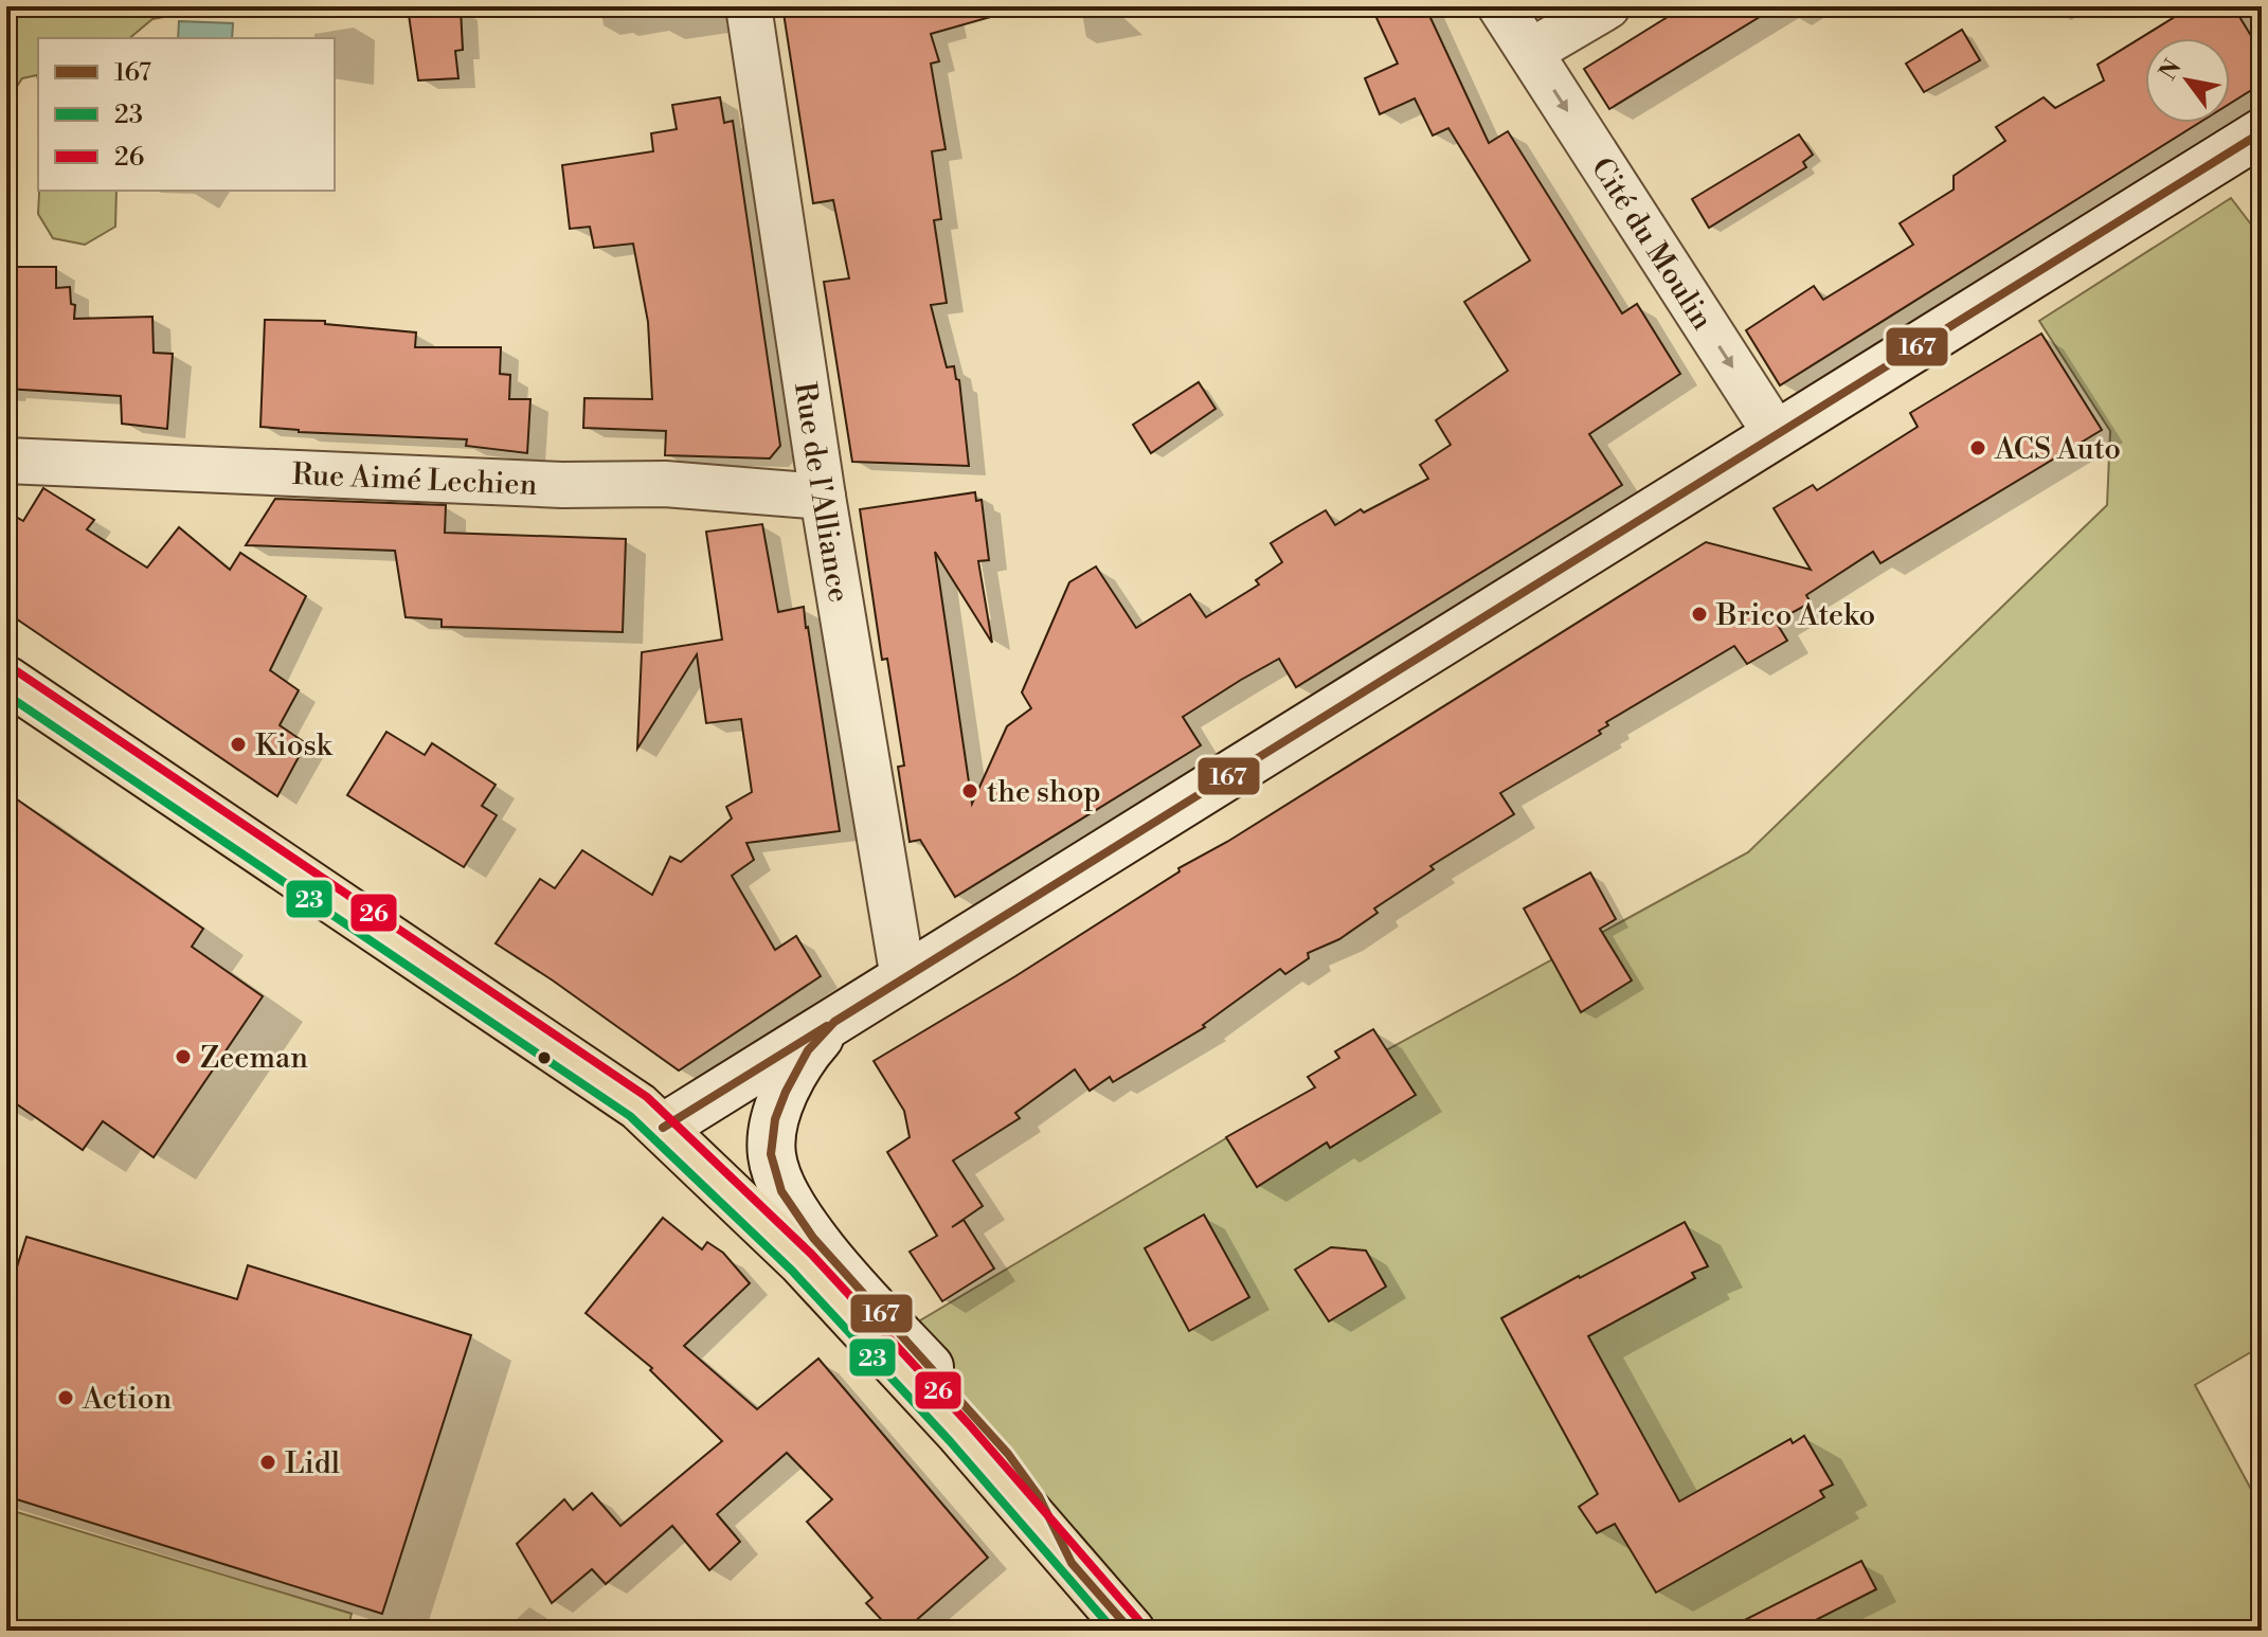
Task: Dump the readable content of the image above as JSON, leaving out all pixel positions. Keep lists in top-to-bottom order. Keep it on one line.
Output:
{"streets":{"street":["Cité du Moulin","Rue Aimé Lechien","Rue de l'Alliance"]},"crossings":[["Rue Aimé Lechien","Rue de l'Alliance"]],"one_way":["Cité du Moulin"],"places":["ACS Auto","Brico Ateko","Kiosk","the shop","Zeeman","Action","Lidl"],"lines":["transit line 167","transit line 26","transit line 23"],"legend":["167","23","26"],"north":"top left"}
